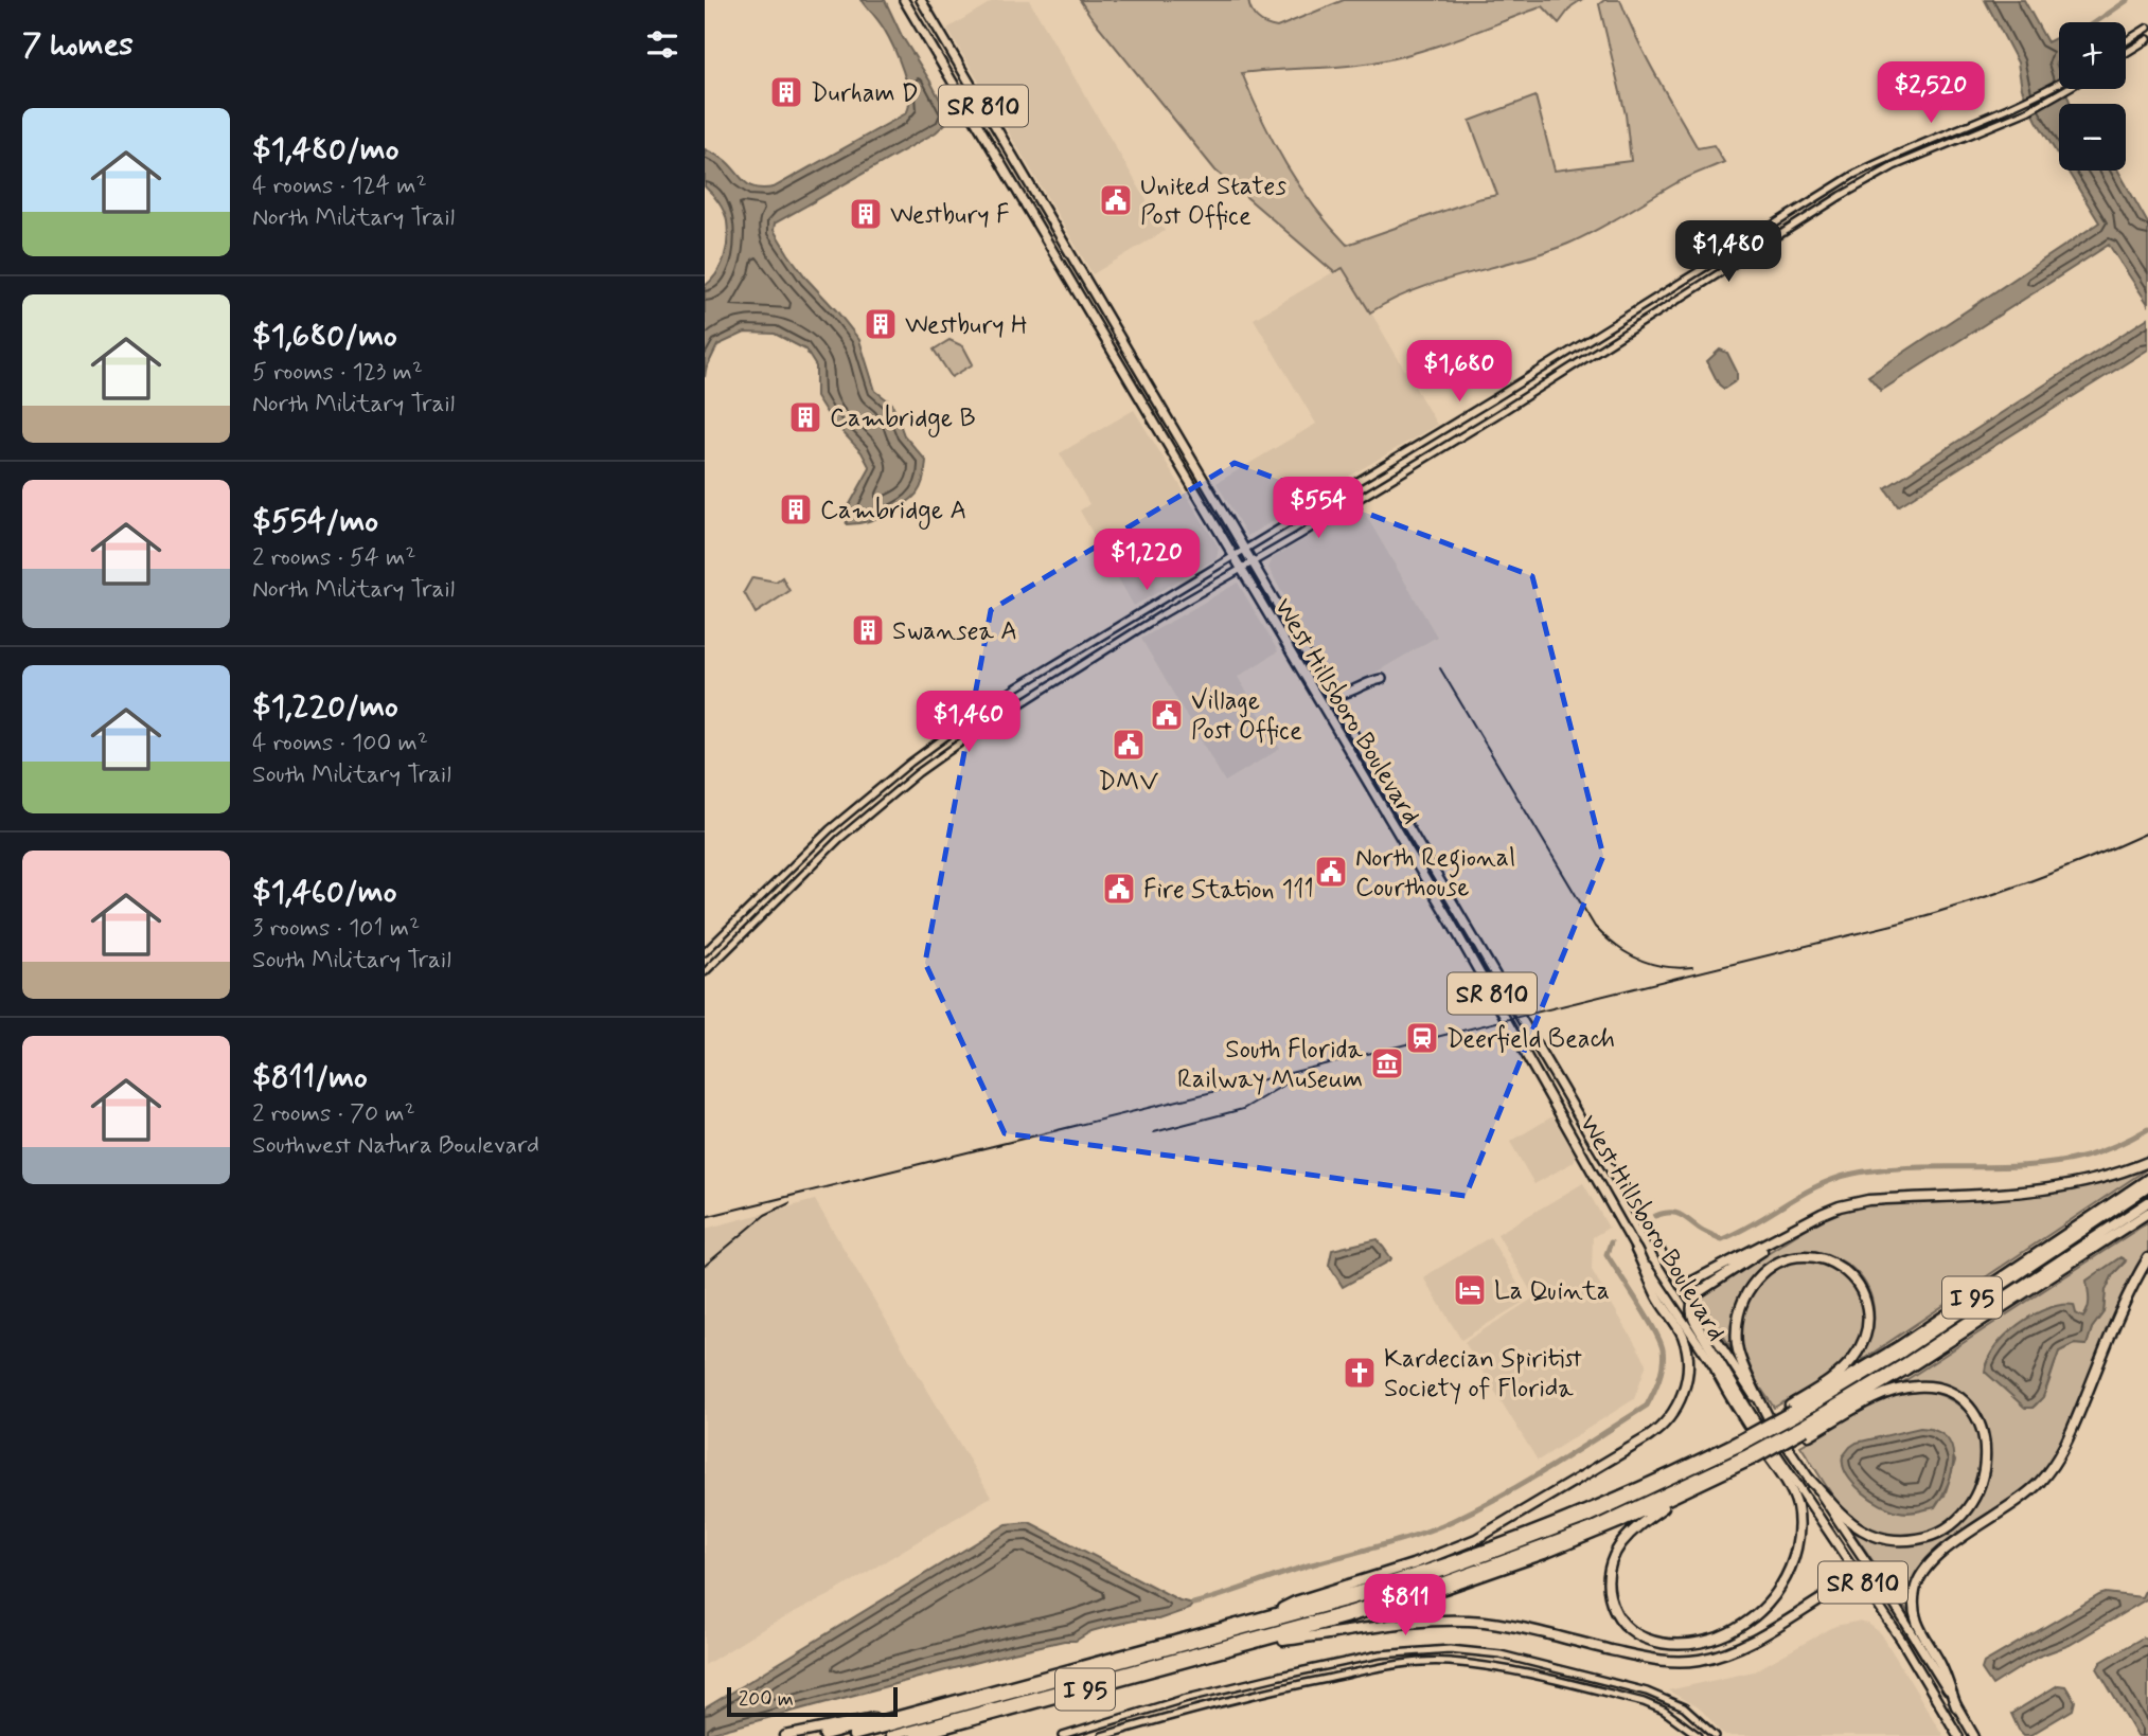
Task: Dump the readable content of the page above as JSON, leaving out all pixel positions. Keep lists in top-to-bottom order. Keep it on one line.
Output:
{"streets":{"highway":["I 95"],"main road":["SR 810","West Hillsboro Boulevard"]},"crossings":[["West Hillsboro Boulevard","I 95"]],"places":{"building":["Durham D","Westbury F","Westbury H","Cambridge B","Cambridge A","Swansea A"],"public building":["United States Post Office","Village Post Office","DMV","North Regional Courthouse","Fire Station 111"],"station":["Deerfield Beach"],"museum":["South Florida Railway Museum"],"hotel":["La Quinta"],"church":["Kardecian Spiritist Society of Florida"]},"scale_bar":"200 m","page":{"heading":"7 homes","map_buttons":["+","−"],"price":["$2,520","$1,480","$1,680","$554","$1,220","$1,460","$811"],"list":[{"name":"$1,480/mo","note":"4 rooms · 124 m² · North Military Trail"},{"name":"$1,680/mo","note":"5 rooms · 123 m² · North Military Trail"},{"name":"$554/mo","note":"2 rooms · 54 m² · North Military Trail"},{"name":"$1,220/mo","note":"4 rooms · 100 m² · South Military Trail"},{"name":"$1,460/mo","note":"3 rooms · 101 m² · South Military Trail"},{"name":"$811/mo","note":"2 rooms · 70 m² · Southwest Natura Boulevard"}],"scale":"200 m"}}
